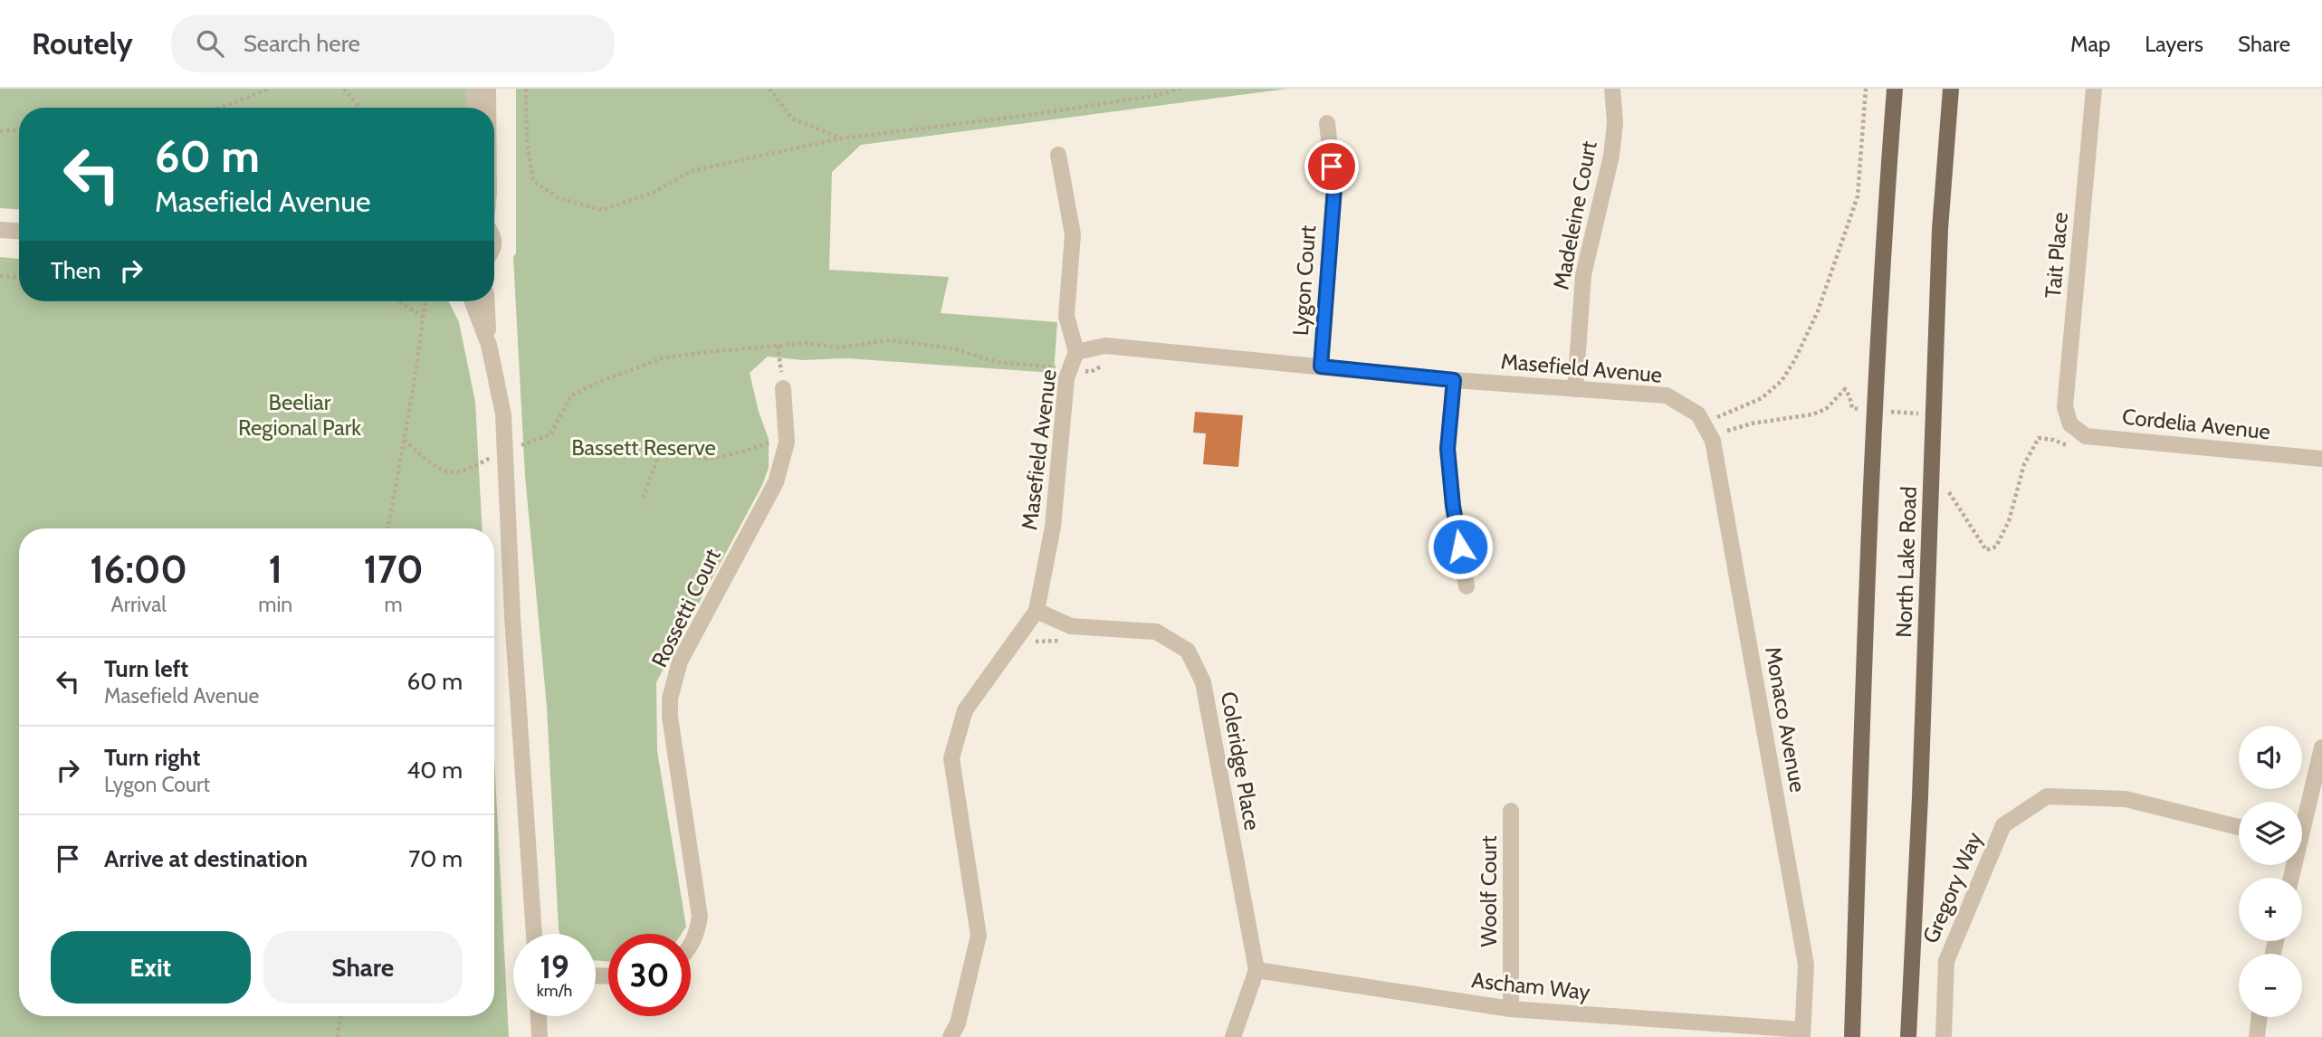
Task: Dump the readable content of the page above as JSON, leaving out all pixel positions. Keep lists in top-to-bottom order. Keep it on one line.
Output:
{"streets":{"main road":["North Lake Road"],"street":["Madeleine Court","Tait Place","Lygon Court","Masefield Avenue","Cordelia Avenue","Rossetti Court","Monaco Avenue","Coleridge Place","Gregory Way","Woolf Court","Ascham Way"]},"crossings":[["Madeleine Court","Masefield Avenue"],["Tait Place","Cordelia Avenue"],["Lygon Court","Masefield Avenue"],["Masefield Avenue","Monaco Avenue"],["Masefield Avenue","Coleridge Place"],["Monaco Avenue","Ascham Way"],["Coleridge Place","Ascham Way"],["Woolf Court","Ascham Way"]],"parks":["Beeliar Regional Park","Bassett Reserve"],"page":{"header":"Routely","search":"Search here","nav":["Map","Layers","Share"],"turn":["60 m","Masefield Avenue"],"then":"Then","eta":["16:00","Arrival","1","min","170","m"],"list":[{"name":"Turn left","note":"Masefield Avenue","value":"60 m"},{"name":"Turn right","note":"Lygon Court","value":"40 m"},{"name":"Arrive at destination","value":"70 m"}],"map_buttons":["+","−"],"buttons":["Exit","Share"],"speed":"19 km/h","limit":"30"}}
